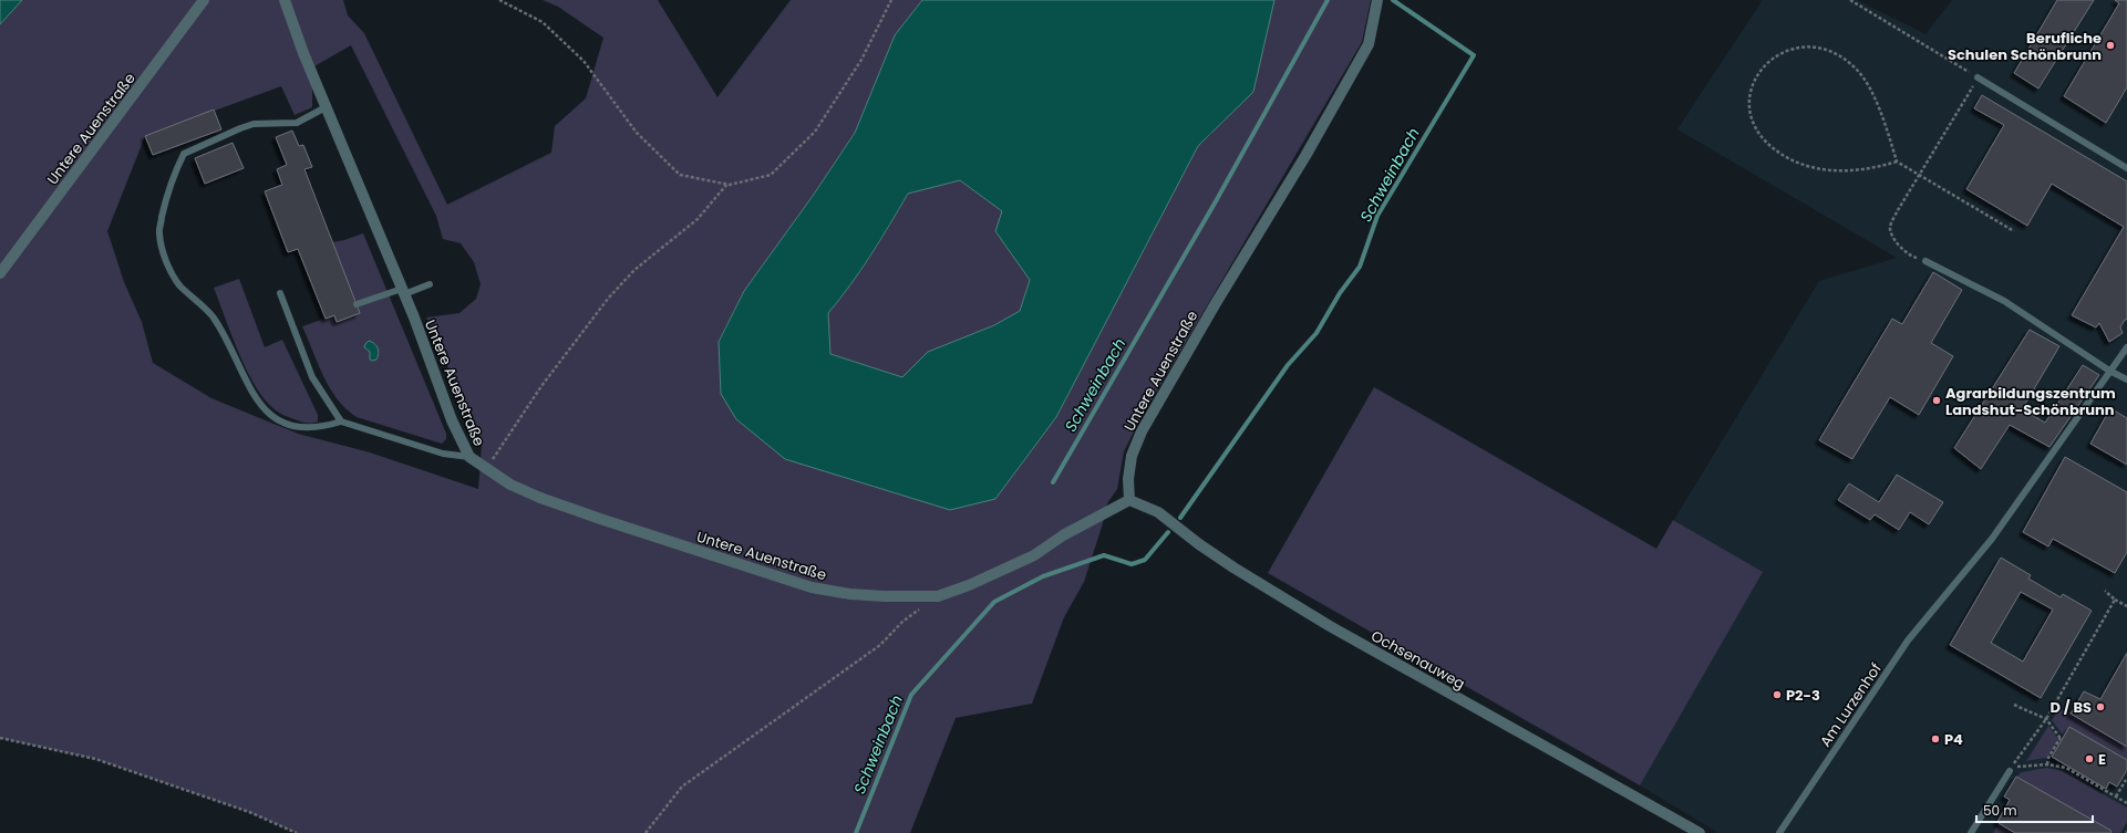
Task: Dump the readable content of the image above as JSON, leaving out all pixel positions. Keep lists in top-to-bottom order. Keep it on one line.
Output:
{"streets":{"street":["Untere Auenstraße","Ochsenauweg"],"lane":["Am Lurzenhof"]},"crossings":[["Untere Auenstraße","Ochsenauweg"]],"water":["Schweinbach"],"places":["Berufliche Schulen Schönbrunn","Agrarbildungszentrum Landshut-Schönbrunn","P2-3","D / BS","P4","E"],"scale_bar":"50 m"}
